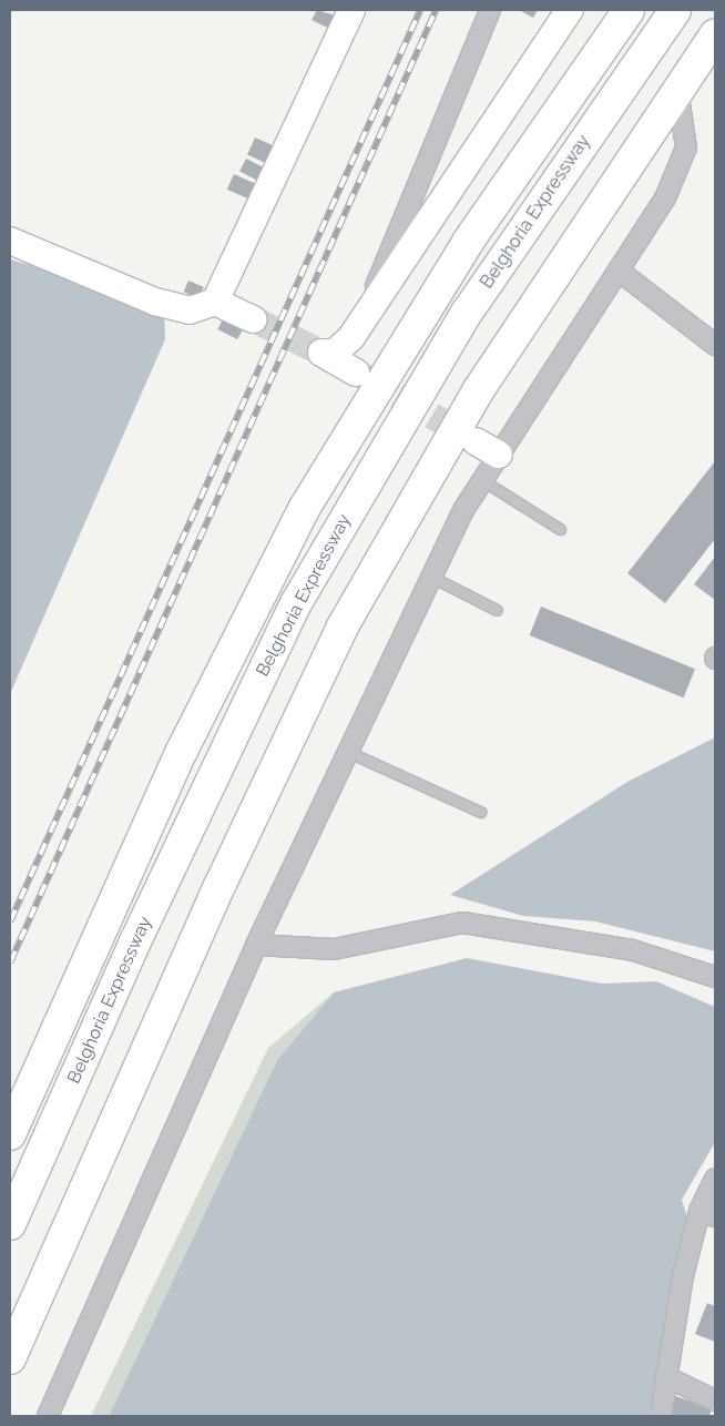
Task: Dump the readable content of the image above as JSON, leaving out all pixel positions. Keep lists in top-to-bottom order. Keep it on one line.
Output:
{"streets":{"main road":["Belghoria Expressway"]}}
